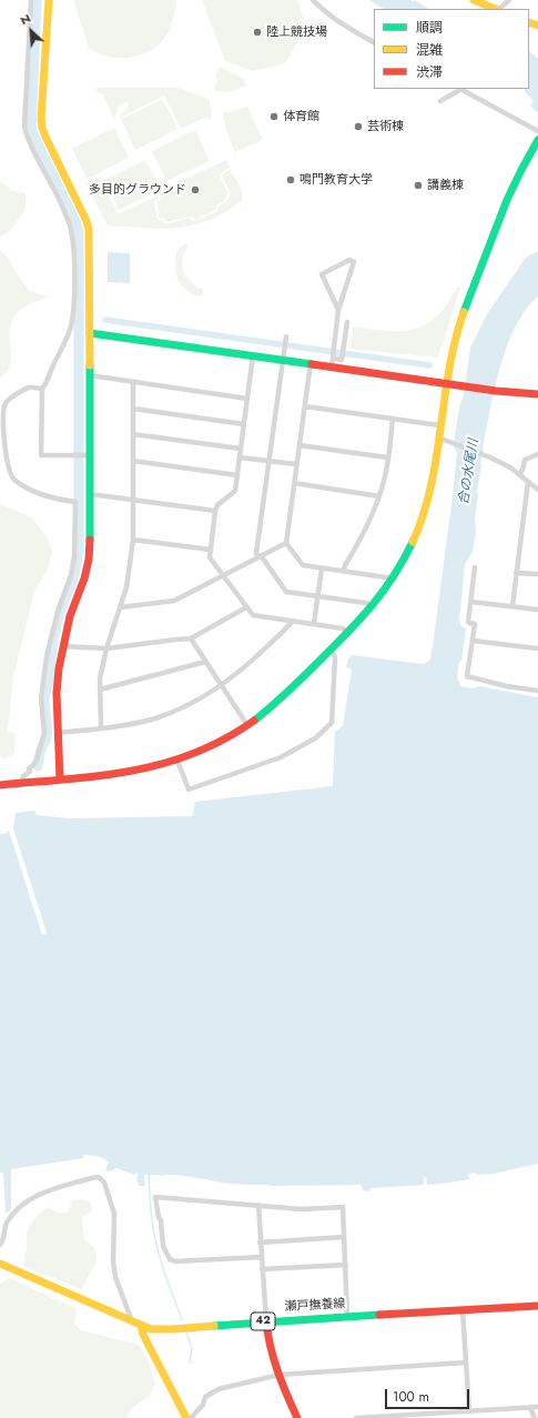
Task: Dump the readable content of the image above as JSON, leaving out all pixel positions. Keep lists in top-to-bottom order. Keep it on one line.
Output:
{"streets":{"street":["瀬戸撫養線","42"]},"water":["合の水尾川"],"places":["陸上競技場","体育館","芸術棟","鳴門教育大学","講義棟","多目的グラウンド"],"legend":["順調","混雑","渋滞"],"scale_bar":"100 m","north":"top left"}
